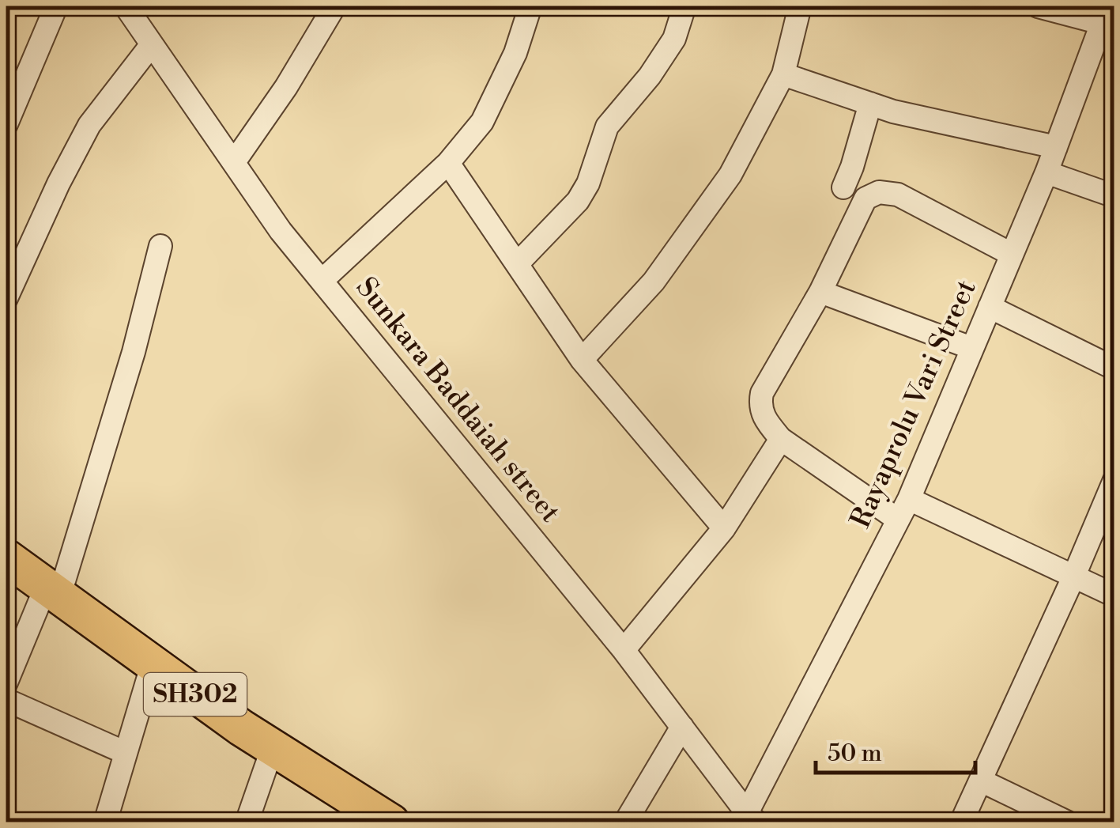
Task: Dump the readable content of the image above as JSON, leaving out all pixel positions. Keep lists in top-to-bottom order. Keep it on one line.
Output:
{"streets":{"main road":["SH302"],"street":["Sunkara Baddaiah street","Rayaprolu Vari Street"]},"crossings":[["Sunkara Baddaiah street","Rayaprolu Vari Street"]],"scale_bar":"50 m"}
